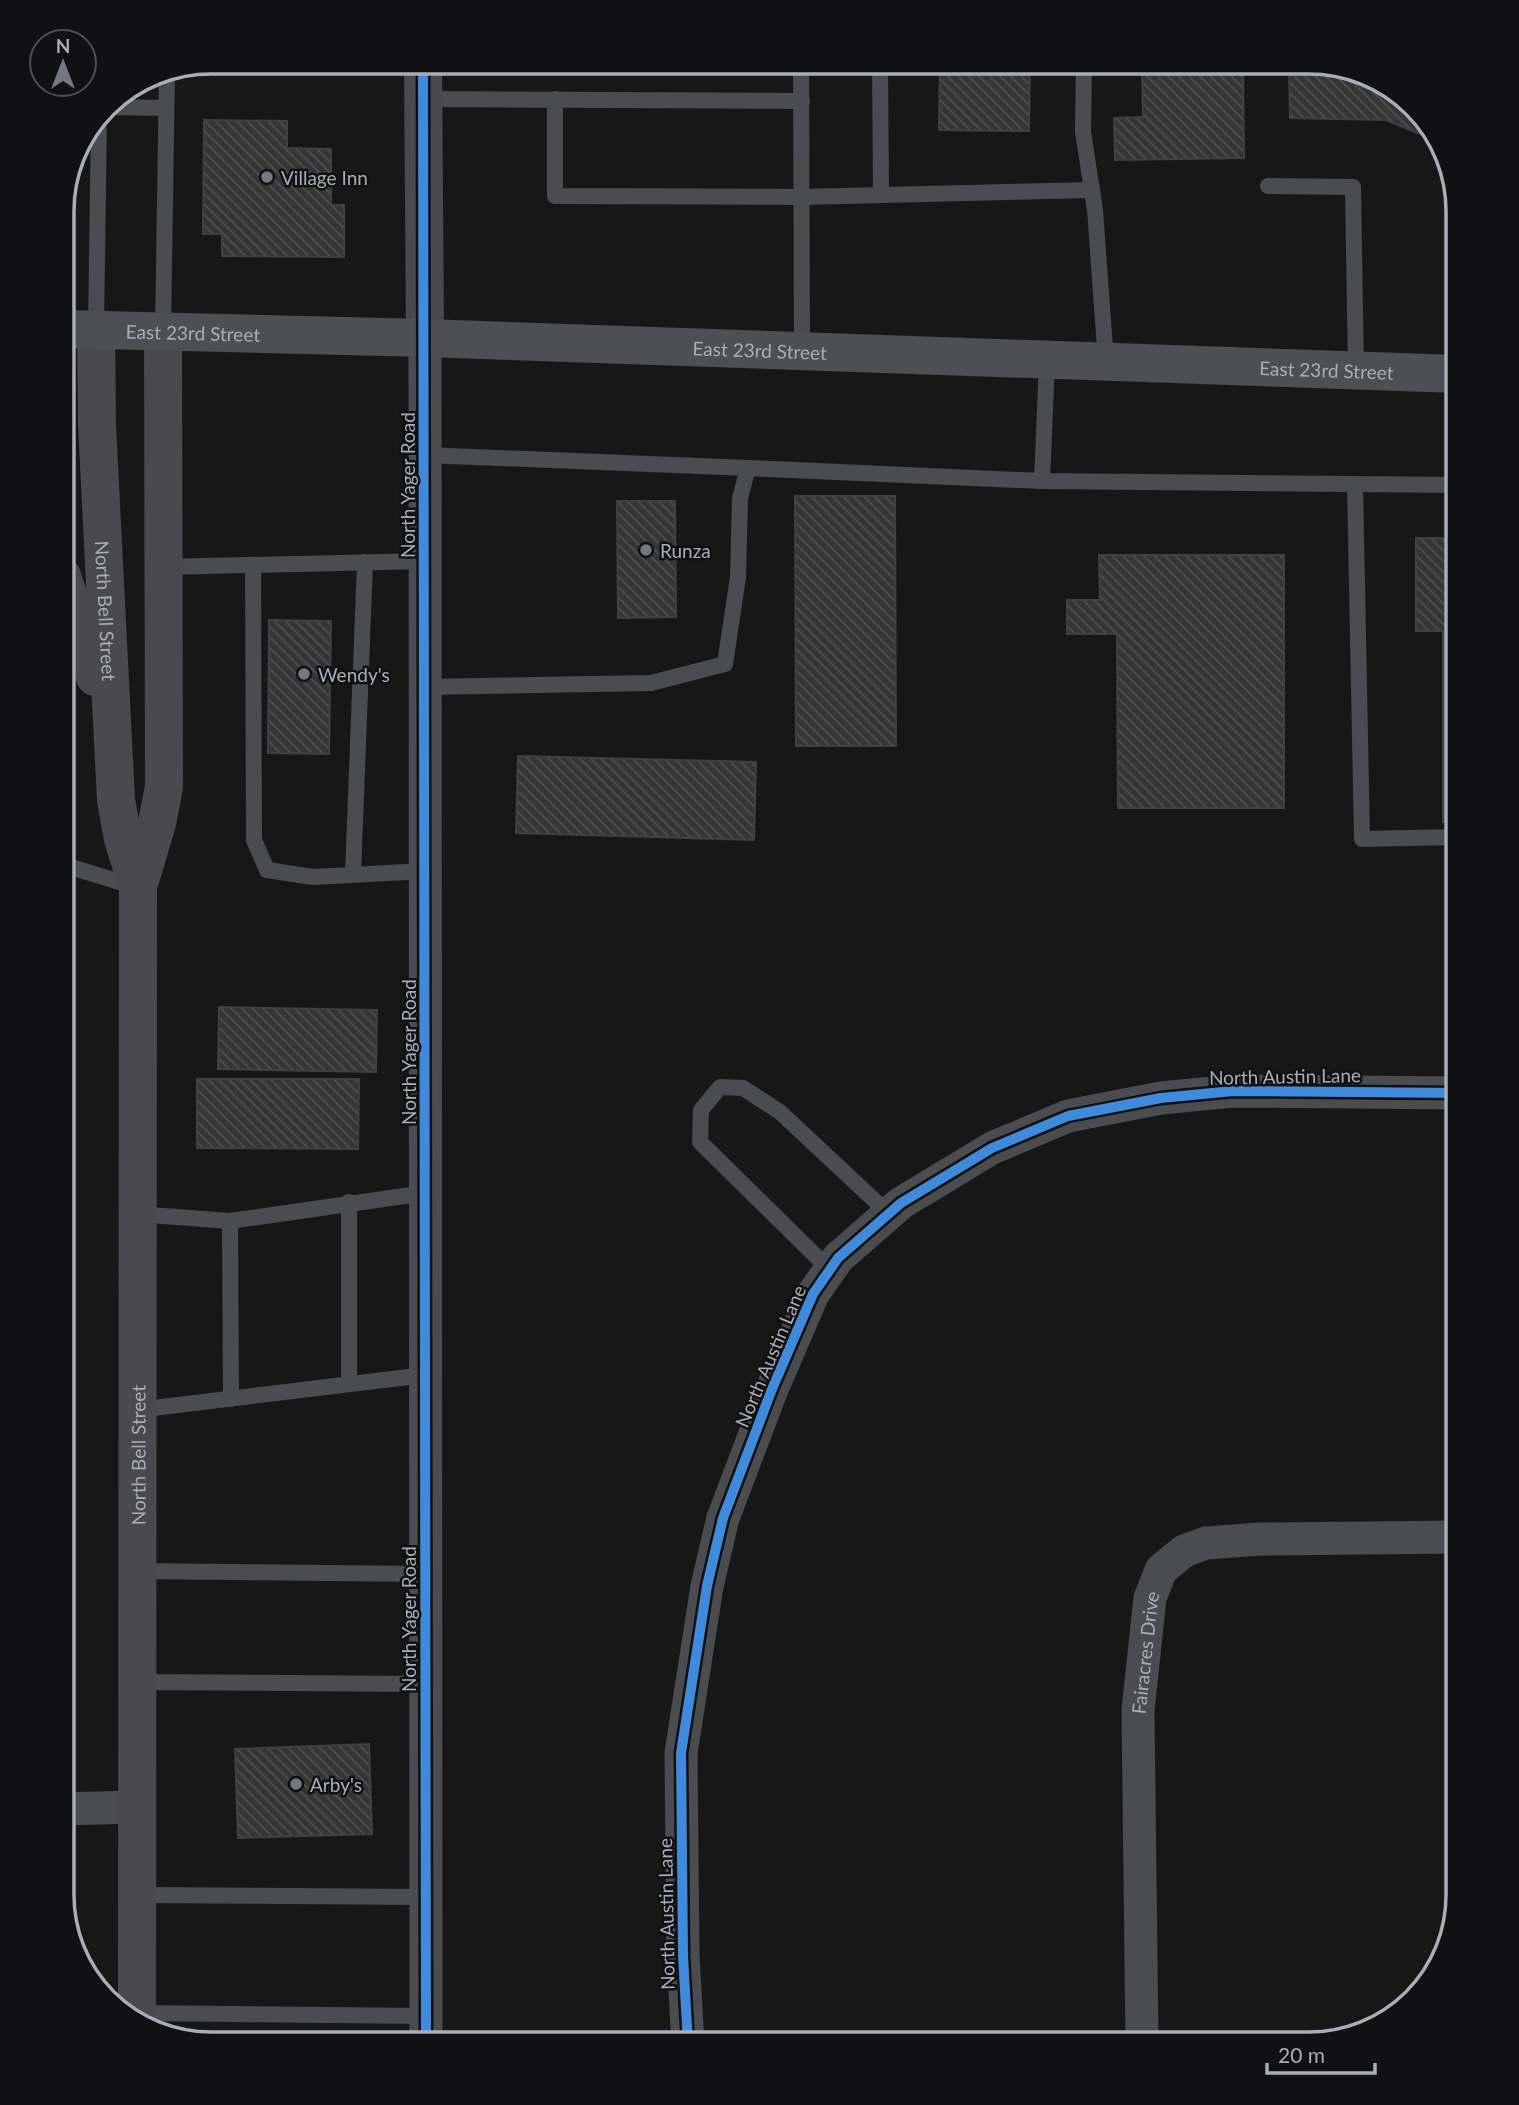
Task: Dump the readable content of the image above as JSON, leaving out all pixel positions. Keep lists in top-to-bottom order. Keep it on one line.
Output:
{"streets":{"main road":["East 23rd Street","North Yager Road","North Bell Street"],"street":["North Austin Lane","Fairacres Drive"]},"crossings":[["East 23rd Street","North Yager Road"],["East 23rd Street","North Bell Street"]],"places":["Village Inn","Runza","Wendy's","Arby's"],"scale_bar":"20 m","north":"top"}
